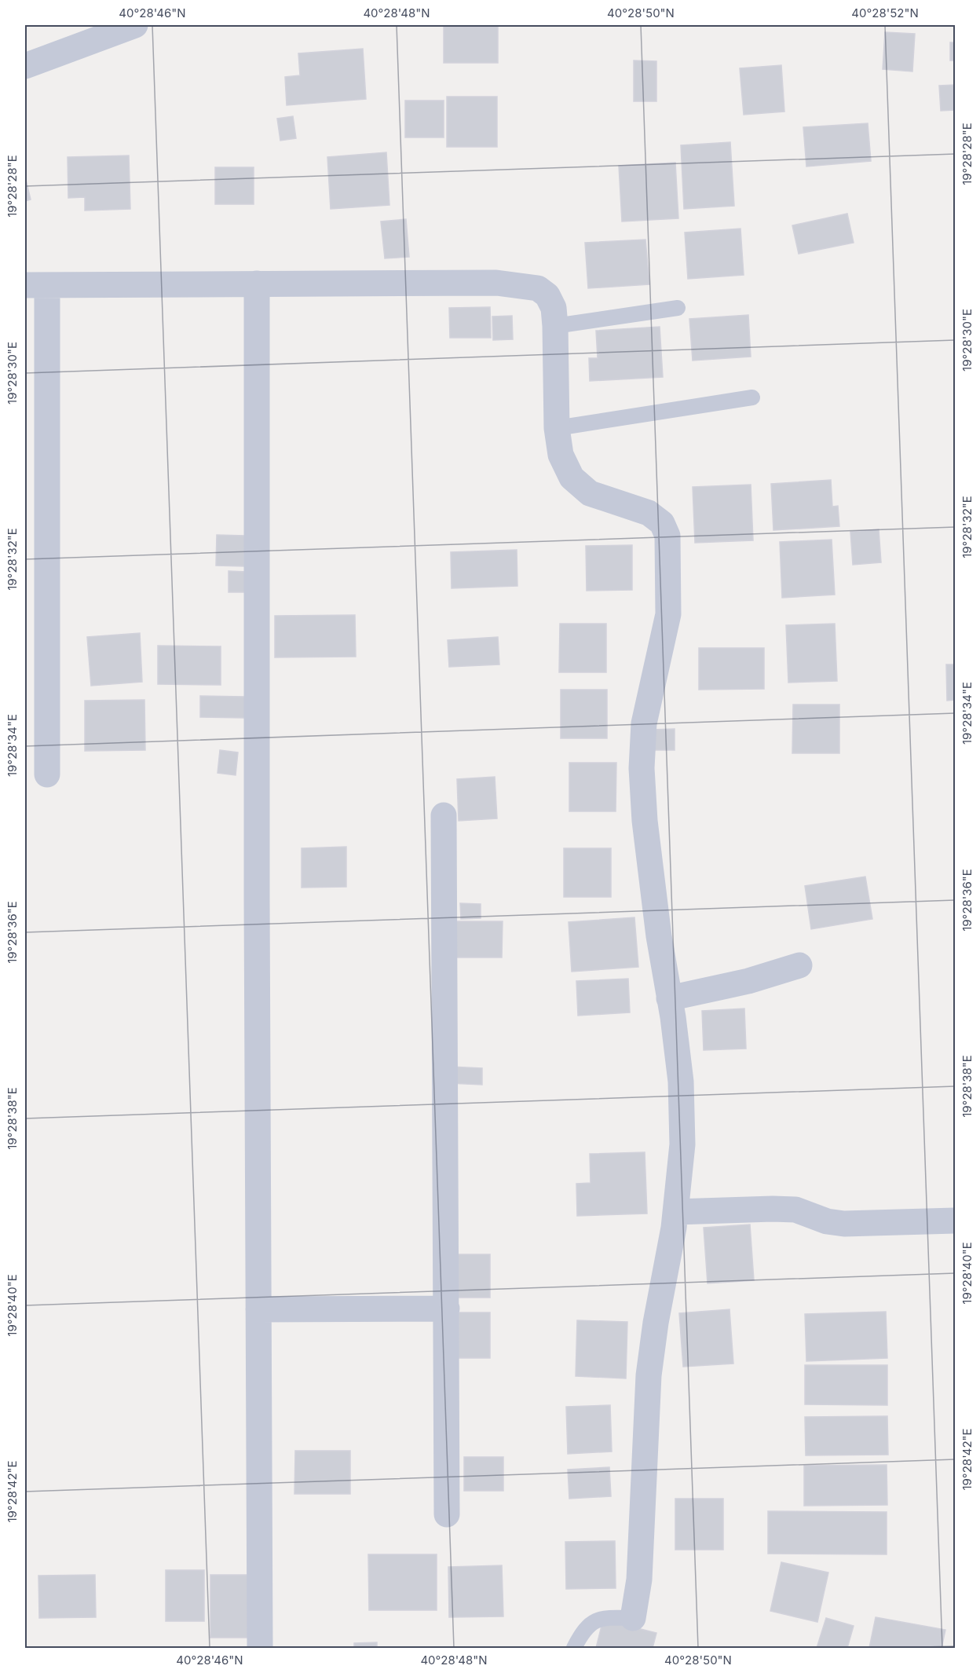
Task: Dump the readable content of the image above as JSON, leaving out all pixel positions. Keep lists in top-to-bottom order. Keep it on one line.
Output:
{"coordinates":["40°28'46\"N","40°28'48\"N","40°28'50\"N","40°28'52\"N","19°28'28\"E","19°28'30\"E","19°28'32\"E","19°28'34\"E","19°28'36\"E","19°28'38\"E","19°28'40\"E","19°28'42\"E"]}
